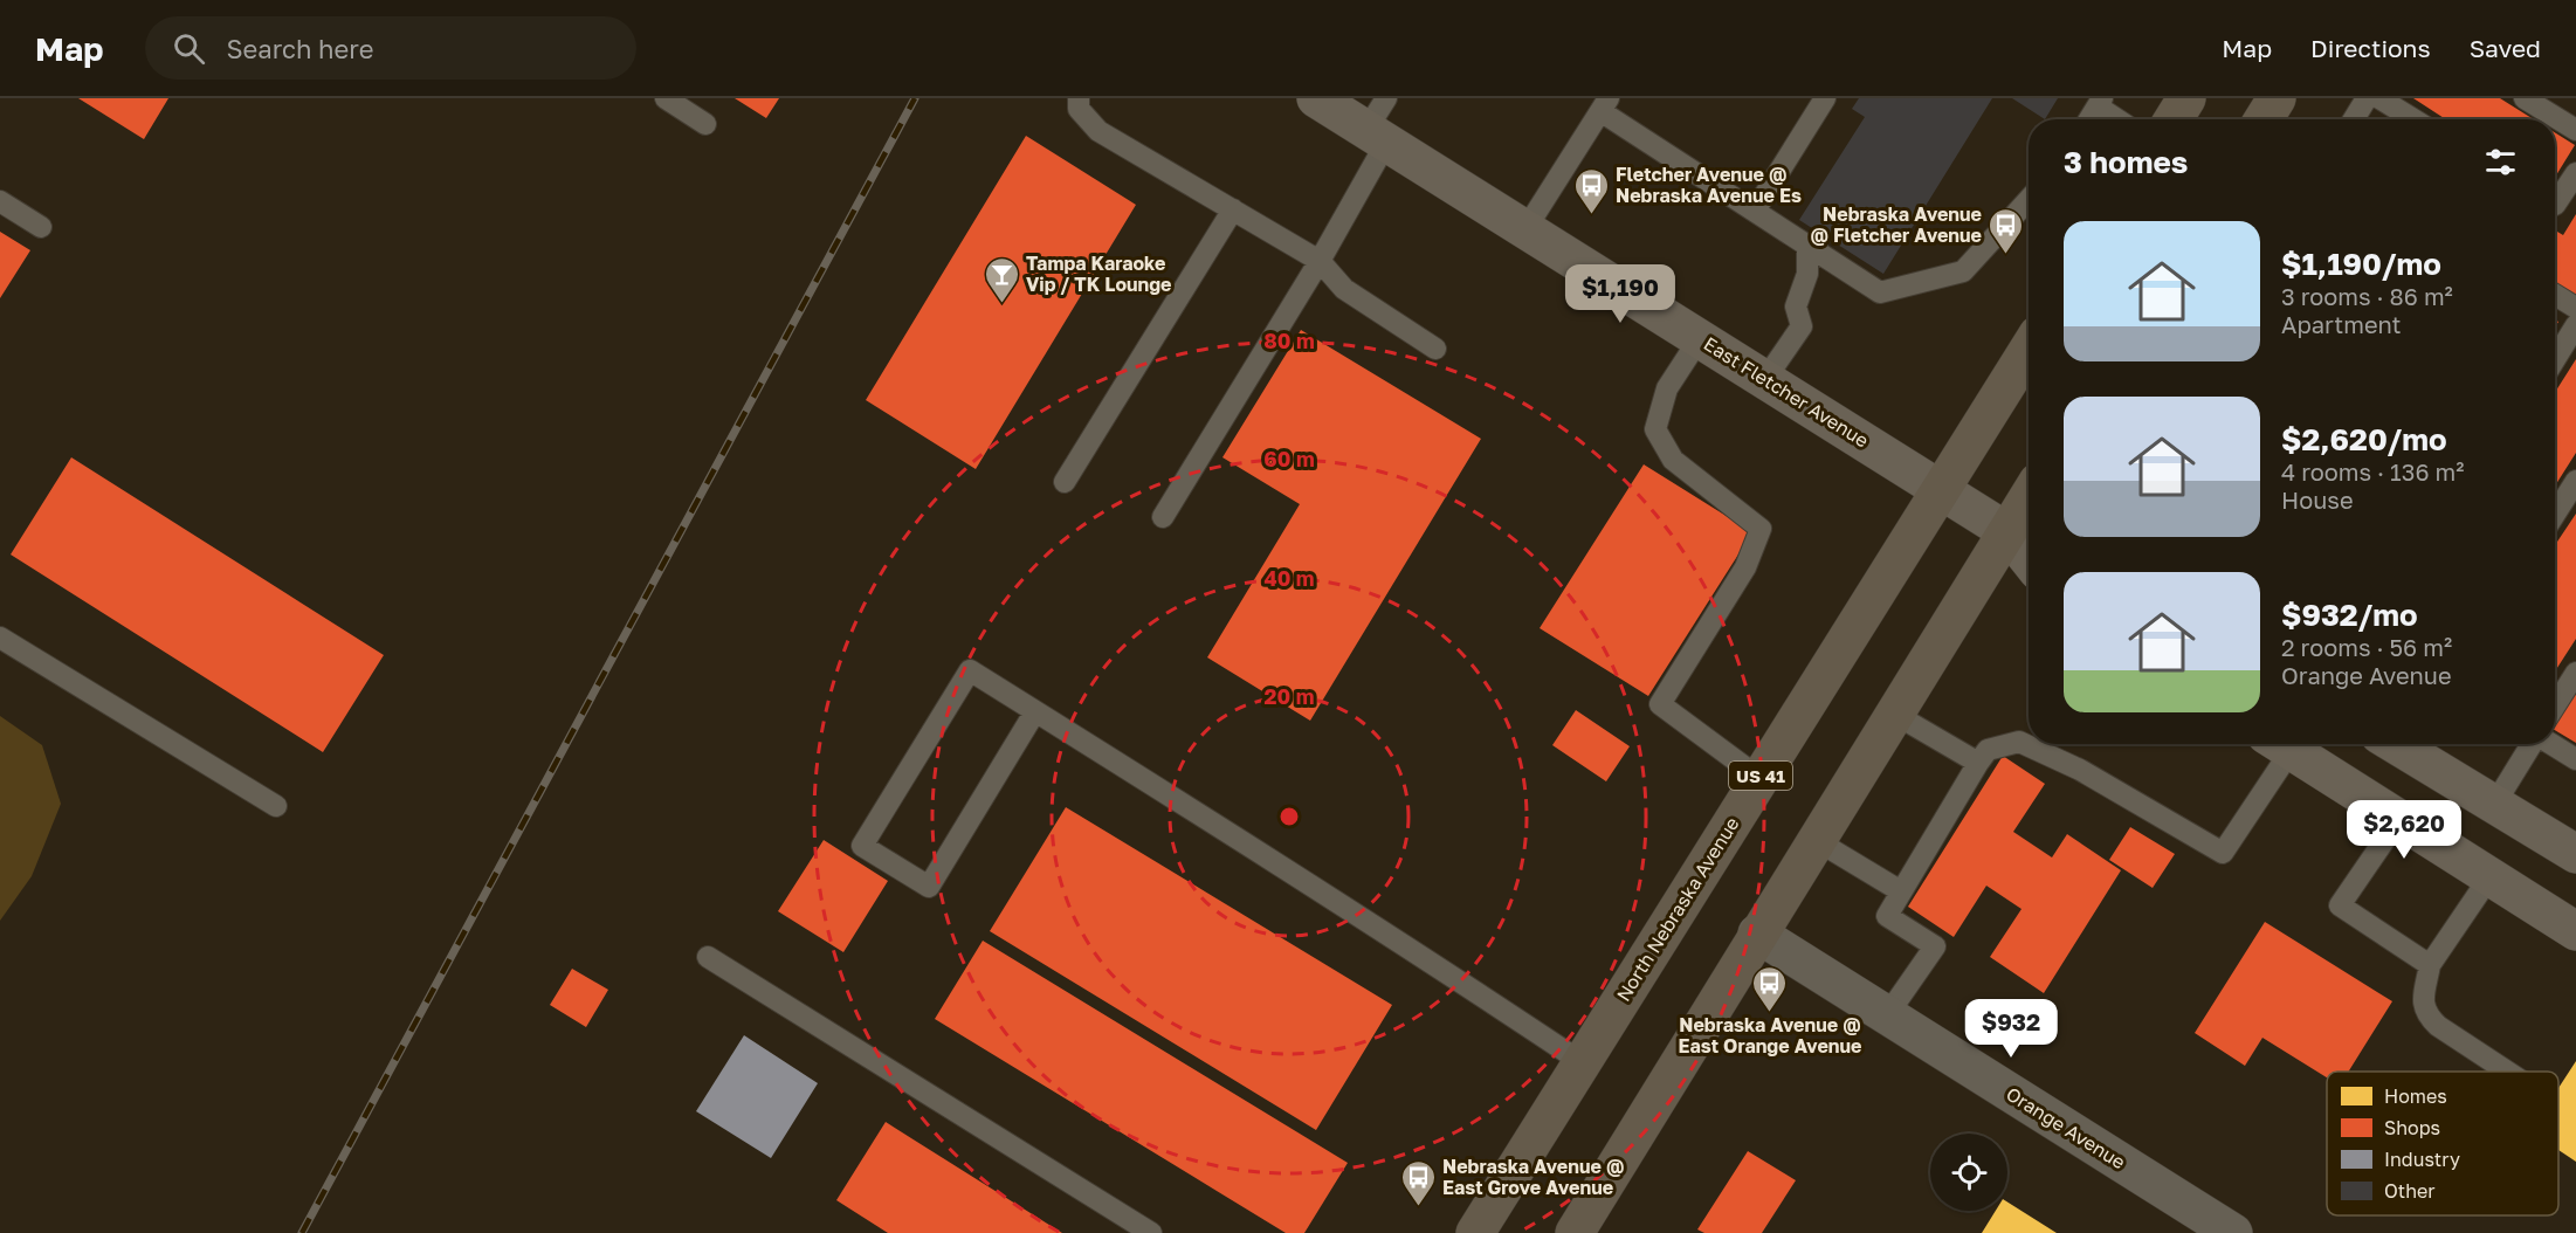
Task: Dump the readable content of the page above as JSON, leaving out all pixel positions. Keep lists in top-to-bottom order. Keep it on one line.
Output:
{"streets":{"main road":["East Fletcher Avenue","US 41","North Nebraska Avenue"],"street":["Orange Avenue"]},"crossings":[["East Fletcher Avenue","North Nebraska Avenue"]],"places":{"bus stop":["Fletcher Avenue @ Nebraska Avenue Es","Nebraska Avenue @ Fletcher Avenue","Nebraska Avenue @ East Orange Avenue","Nebraska Avenue @ East Grove Avenue"],"bar":["Tampa Karaoke Vip / TK Lounge"]},"legend":["Homes","Shops","Industry","Other"],"page":{"header":"Map","search":"Search here","nav":["Map","Directions","Saved"],"heading":"3 homes","list":[{"name":"$1,190/mo","note":"3 rooms · 86 m² · Apartment"},{"name":"$2,620/mo","note":"4 rooms · 136 m² · House"},{"name":"$932/mo","note":"2 rooms · 56 m² · Orange Avenue"}],"price":["$1,190","$2,620","$932"]},"rings":["80 m","60 m","40 m","20 m"]}
